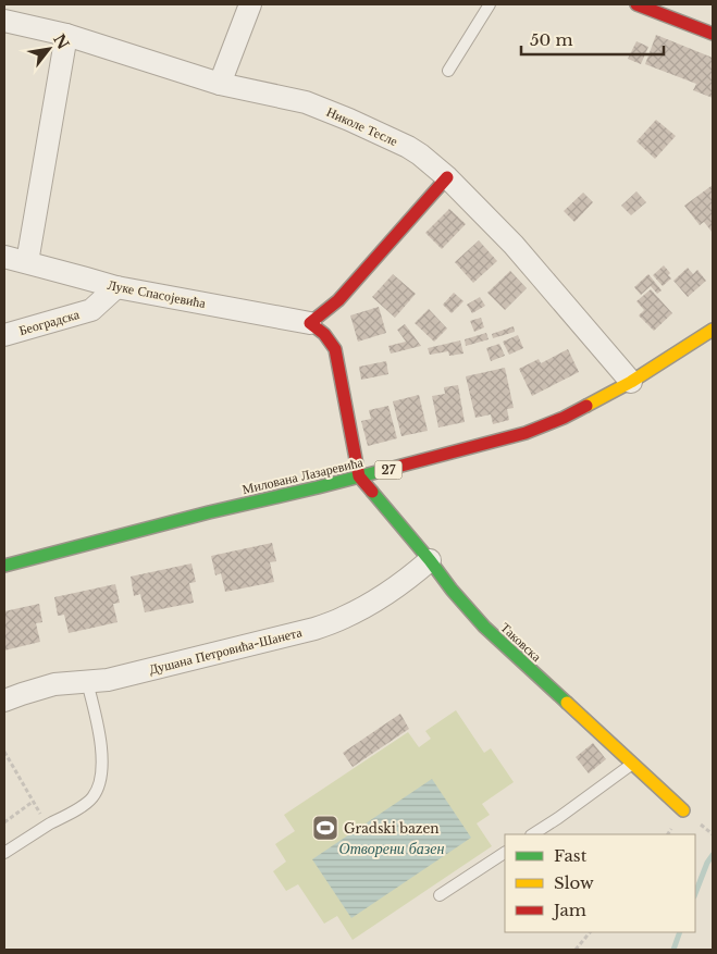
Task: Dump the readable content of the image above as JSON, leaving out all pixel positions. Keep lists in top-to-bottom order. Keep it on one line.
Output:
{"streets":{"street":["Николе Тесле","Луке Спасојевића","Београдска","27","Милована Лазаревића","Таковска","Душана Петровића-Шанета"]},"crossings":[["Николе Тесле","Милована Лазаревића"],["Луке Спасојевића","Београдска"],["Милована Лазаревића","Таковска"],["Таковска","Душана Петровића-Шанета"]],"water":["Отворени базен"],"places":{"sports":["Gradski bazen"]},"legend":["Fast","Slow","Jam"],"scale_bar":"50 m","north":"top right"}
